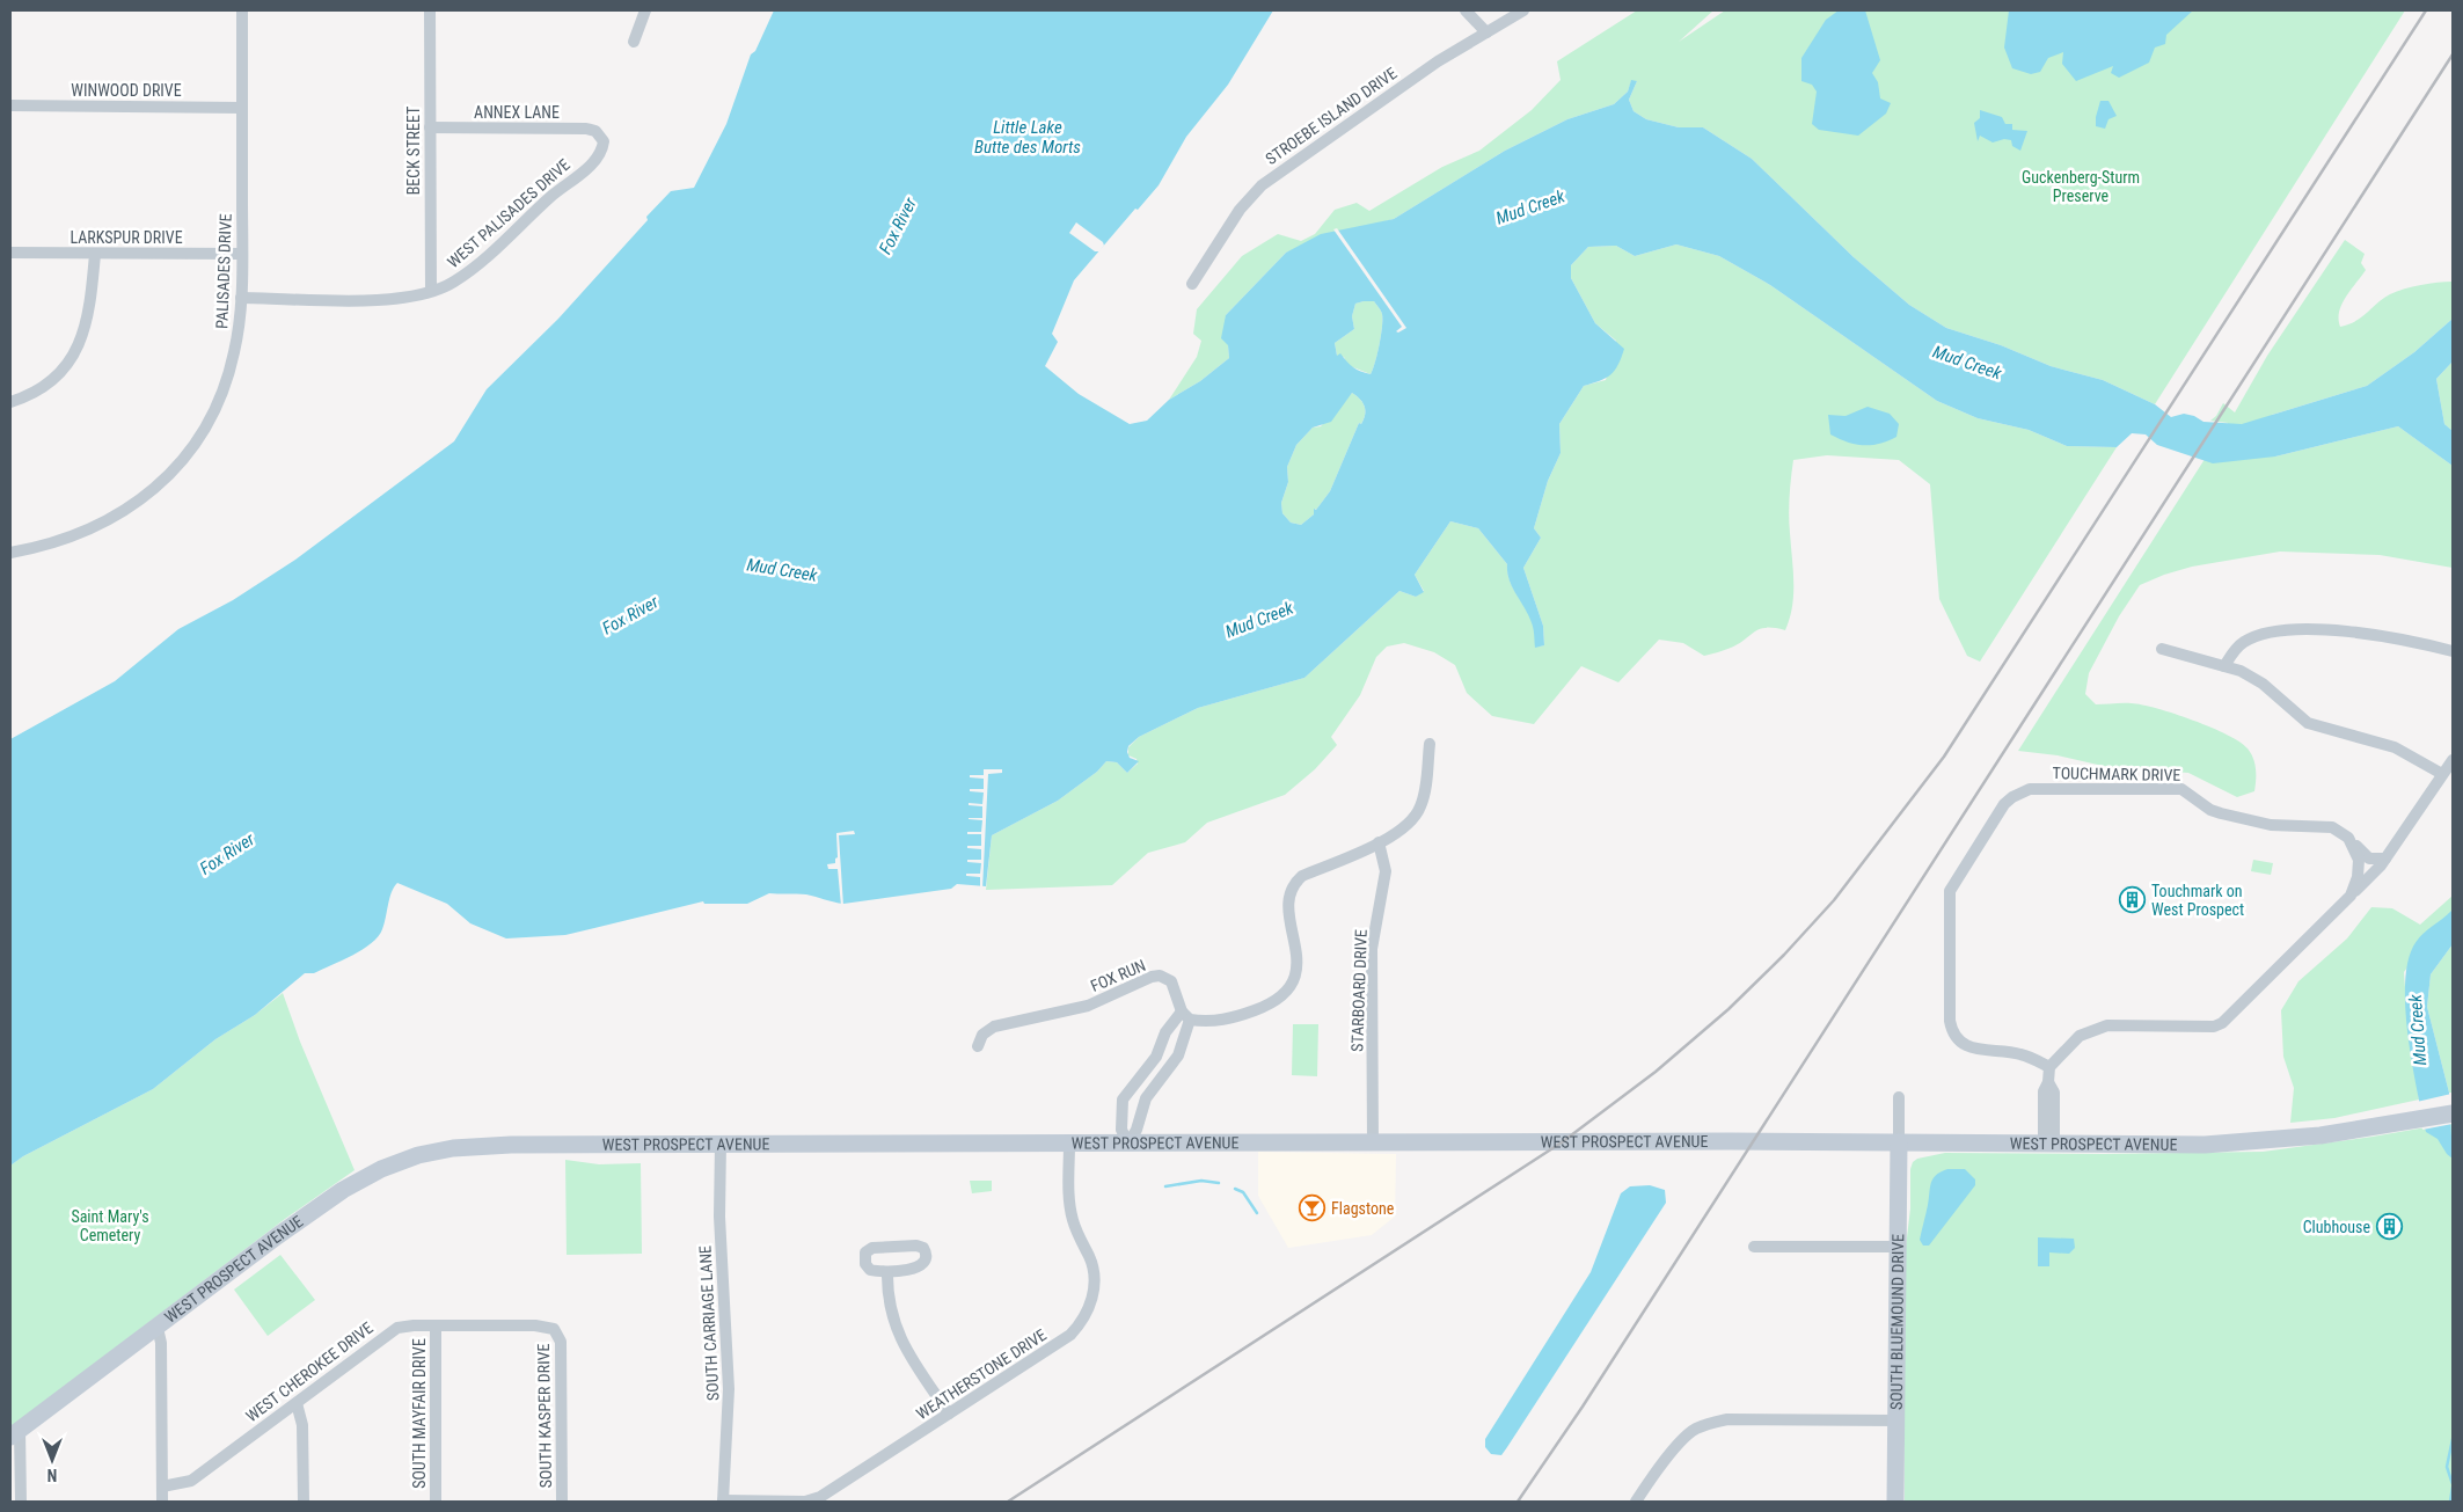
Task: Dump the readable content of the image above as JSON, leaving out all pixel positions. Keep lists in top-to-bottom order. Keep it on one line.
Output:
{"streets":{"main road":["WEST PROSPECT AVENUE","SOUTH BLUEMOUND DRIVE"],"street":["WINWOOD DRIVE","ANNEX LANE","STROEBE ISLAND DRIVE","BECK STREET","WEST PALISADES DRIVE","LARKSPUR DRIVE","PALISADES DRIVE","TOUCHMARK DRIVE","FOX RUN","STARBOARD DRIVE","SOUTH CARRIAGE LANE","WEST CHEROKEE DRIVE","WEATHERSTONE DRIVE","SOUTH MAYFAIR DRIVE","SOUTH KASPER DRIVE"]},"crossings":[["WINWOOD DRIVE","PALISADES DRIVE"],["ANNEX LANE","BECK STREET"],["ANNEX LANE","WEST PALISADES DRIVE"],["BECK STREET","WEST PALISADES DRIVE"],["WEST PALISADES DRIVE","PALISADES DRIVE"],["LARKSPUR DRIVE","PALISADES DRIVE"],["STARBOARD DRIVE","WEST PROSPECT AVENUE"],["WEST PROSPECT AVENUE","SOUTH BLUEMOUND DRIVE"],["WEST PROSPECT AVENUE","SOUTH CARRIAGE LANE"],["WEST PROSPECT AVENUE","WEATHERSTONE DRIVE"],["SOUTH CARRIAGE LANE","WEATHERSTONE DRIVE"],["WEST CHEROKEE DRIVE","SOUTH MAYFAIR DRIVE"],["WEST CHEROKEE DRIVE","SOUTH KASPER DRIVE"]],"water":["Little Lake Butte des Morts","Mud Creek","Fox River"],"parks":["Guckenberg-Sturm Preserve","Saint Mary's Cemetery"],"places":{"building":["Touchmark on West Prospect","Clubhouse"],"bar":["Flagstone"]},"north":"bottom"}
